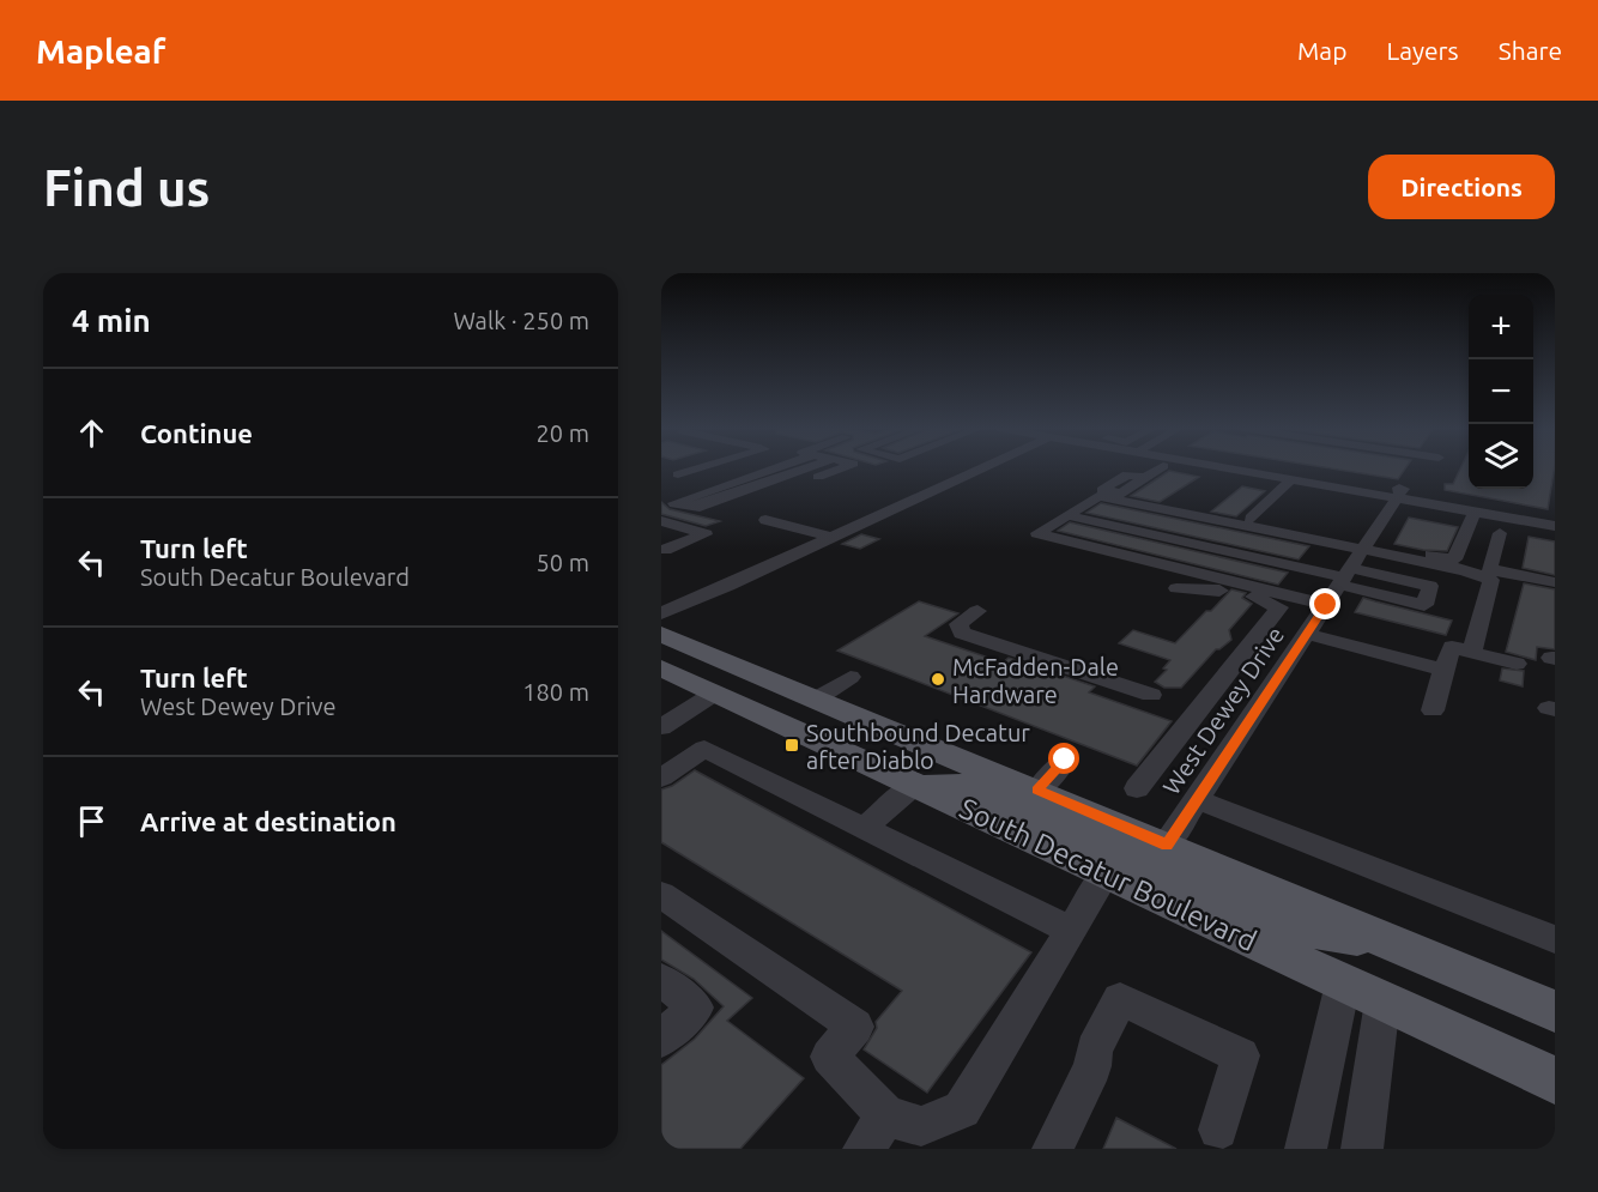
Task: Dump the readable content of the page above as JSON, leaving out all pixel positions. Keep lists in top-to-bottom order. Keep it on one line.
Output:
{"streets":{"main road":["South Decatur Boulevard"],"street":["West Dewey Drive"]},"crossings":[["West Dewey Drive","South Decatur Boulevard"]],"places":{"other":["McFadden-Dale Hardware"],"transit":["Southbound Decatur after Diablo"]},"page":{"header":"Mapleaf","nav":["Map","Layers","Share"],"buttons":"Directions","title":"Find us","heading":["4 min","Walk · 250 m"],"map_buttons":["+","−"],"list":[["Continue","20 m"],["Turn left","South Decatur Boulevard","50 m"],["Turn left","West Dewey Drive","180 m"],"Arrive at destination"]}}
